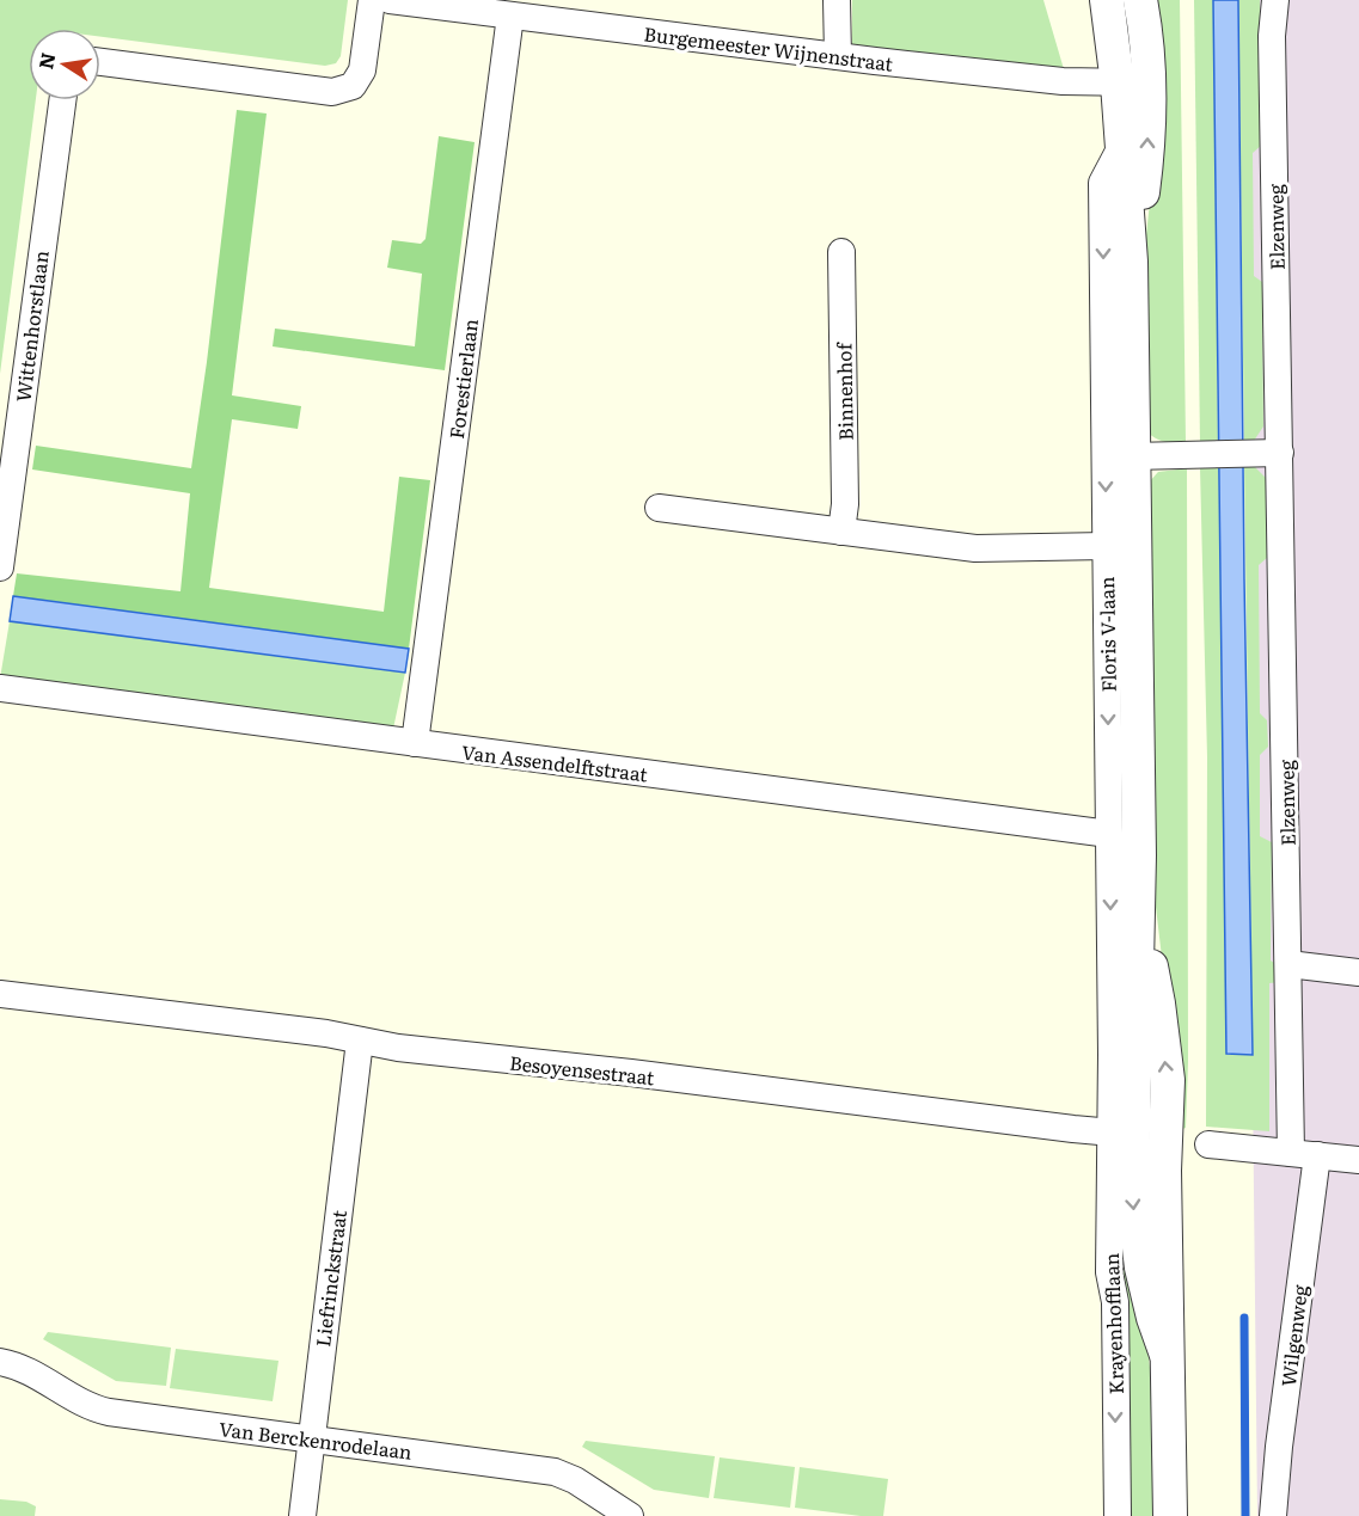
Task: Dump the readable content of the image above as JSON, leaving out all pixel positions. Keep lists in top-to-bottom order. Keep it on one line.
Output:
{"streets":{"street":["Burgemeester Wijnenstraat","Elzenweg","Wittenhorstlaan","Forestierlaan","Binnenhof","Floris V-laan","Van Assendelftstraat","Besoyensestraat","Liefrinckstraat","Krayenhofflaan","Wilgenweg","Van Berckenrodelaan"]},"crossings":[["Burgemeester Wijnenstraat","Forestierlaan"],["Burgemeester Wijnenstraat","Floris V-laan"],["Elzenweg","Wilgenweg"],["Forestierlaan","Van Assendelftstraat"],["Floris V-laan","Van Assendelftstraat"],["Floris V-laan","Besoyensestraat"],["Floris V-laan","Krayenhofflaan"],["Besoyensestraat","Liefrinckstraat"],["Besoyensestraat","Krayenhofflaan"],["Liefrinckstraat","Van Berckenrodelaan"]],"north":"left"}
